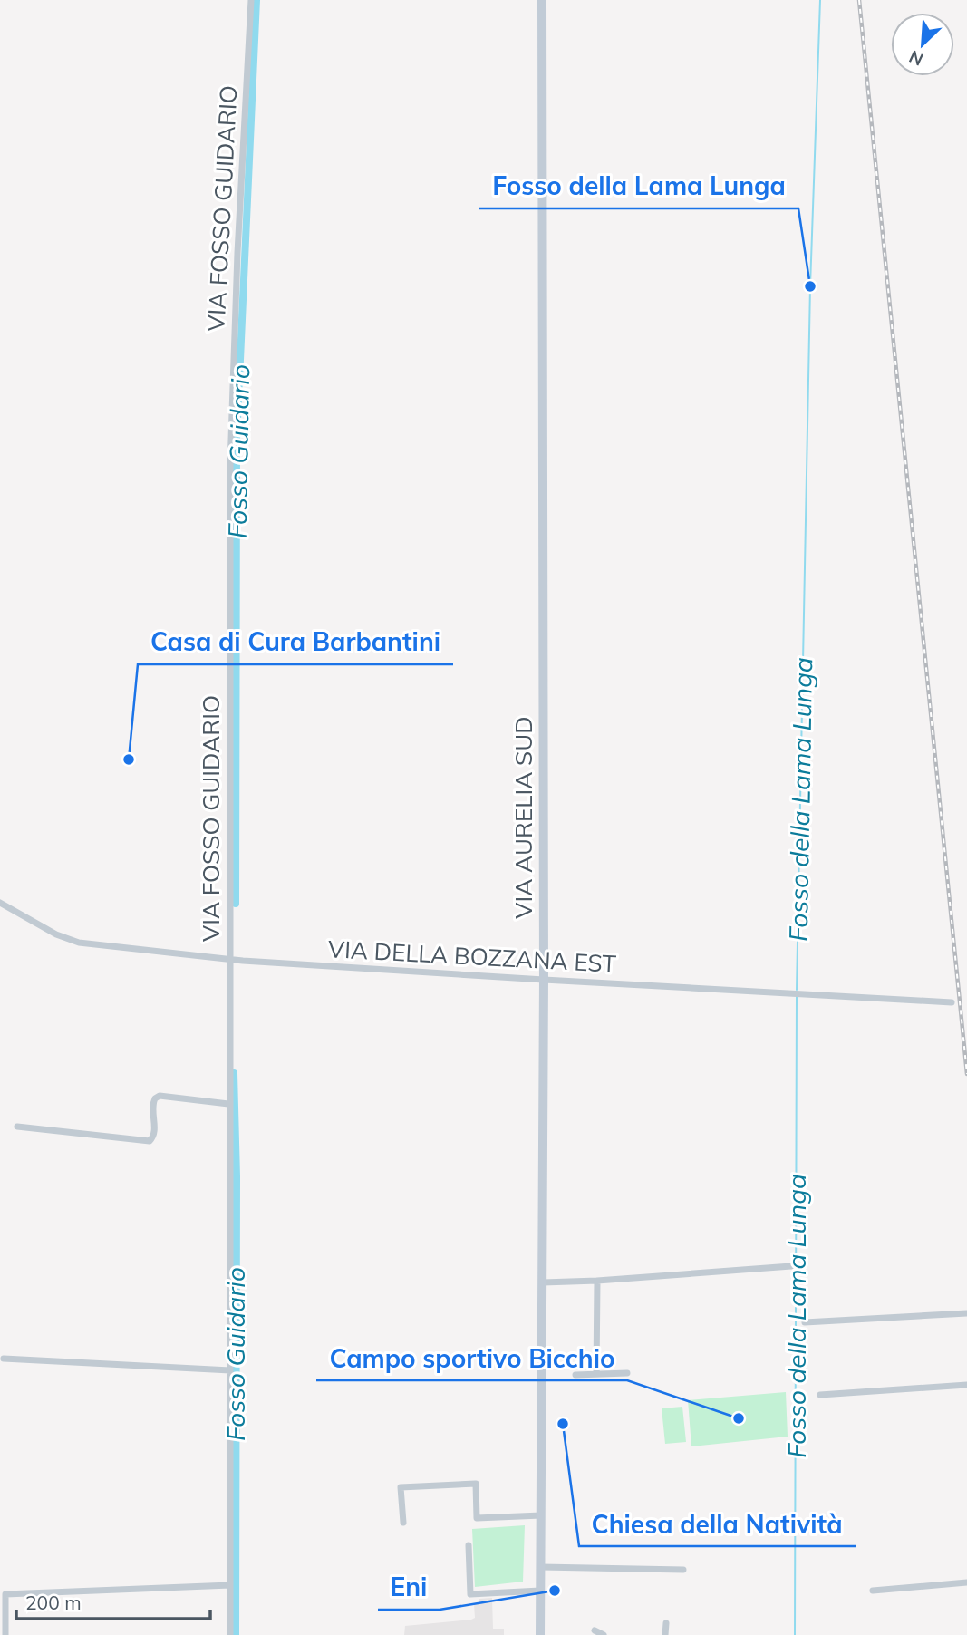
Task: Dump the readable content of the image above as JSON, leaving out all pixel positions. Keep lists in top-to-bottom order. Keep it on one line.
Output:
{"streets":{"main road":["VIA AURELIA SUD"],"street":["VIA FOSSO GUIDARIO","VIA DELLA BOZZANA EST"]},"crossings":[["VIA FOSSO GUIDARIO","VIA DELLA BOZZANA EST"],["VIA AURELIA SUD","VIA DELLA BOZZANA EST"]],"water":["Fosso Guidario","Fosso della Lama Lunga"],"places":["Fosso della Lama Lunga","Casa di Cura Barbantini","Campo sportivo Bicchio","Chiesa della Natività","Eni"],"scale_bar":"200 m","north":"bottom left"}
